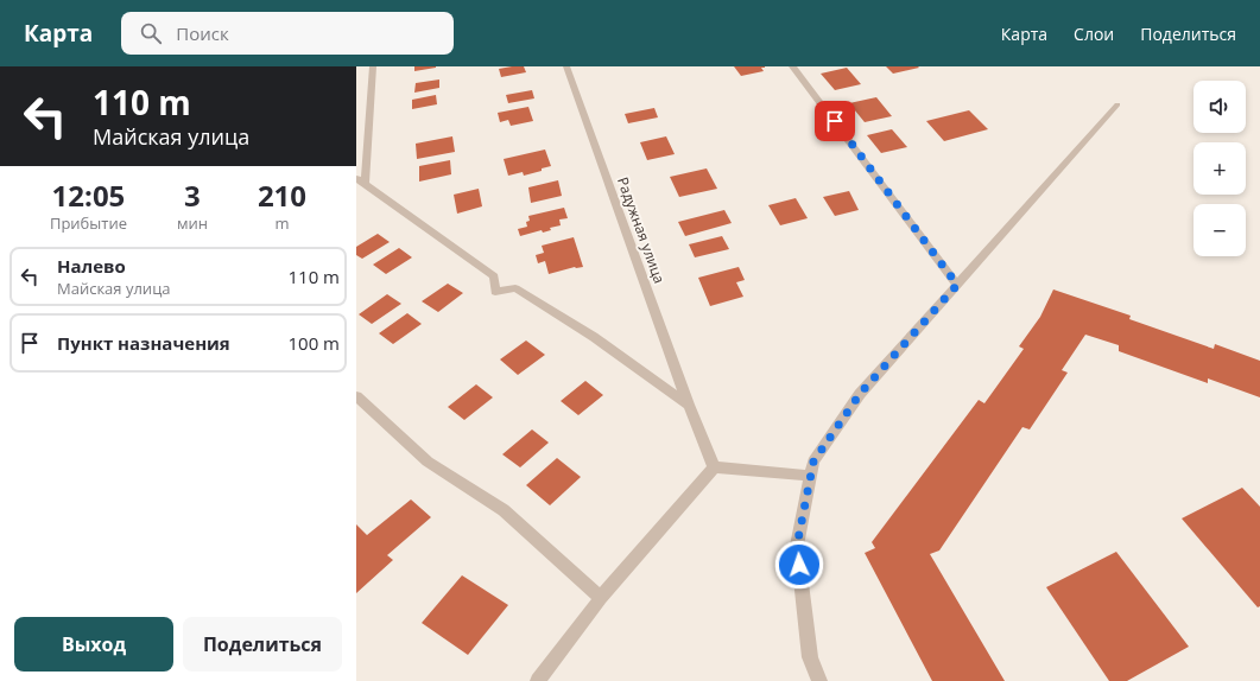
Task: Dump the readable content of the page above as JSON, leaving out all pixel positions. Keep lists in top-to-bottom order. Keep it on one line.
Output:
{"streets":{"street":["Радужная улица"]},"page":{"header":"Карта","search":"Поиск","nav":["Карта","Слои","Поделиться"],"turn":["110 m","Майская улица"],"map_buttons":["+","−"],"eta":["12:05","Прибытие","3","мин","210","m"],"list":[{"name":"Налево","note":"Майская улица","value":"110 m"},{"name":"Пункт назначения","value":"100 m"}],"buttons":["Выход","Поделиться"]}}
